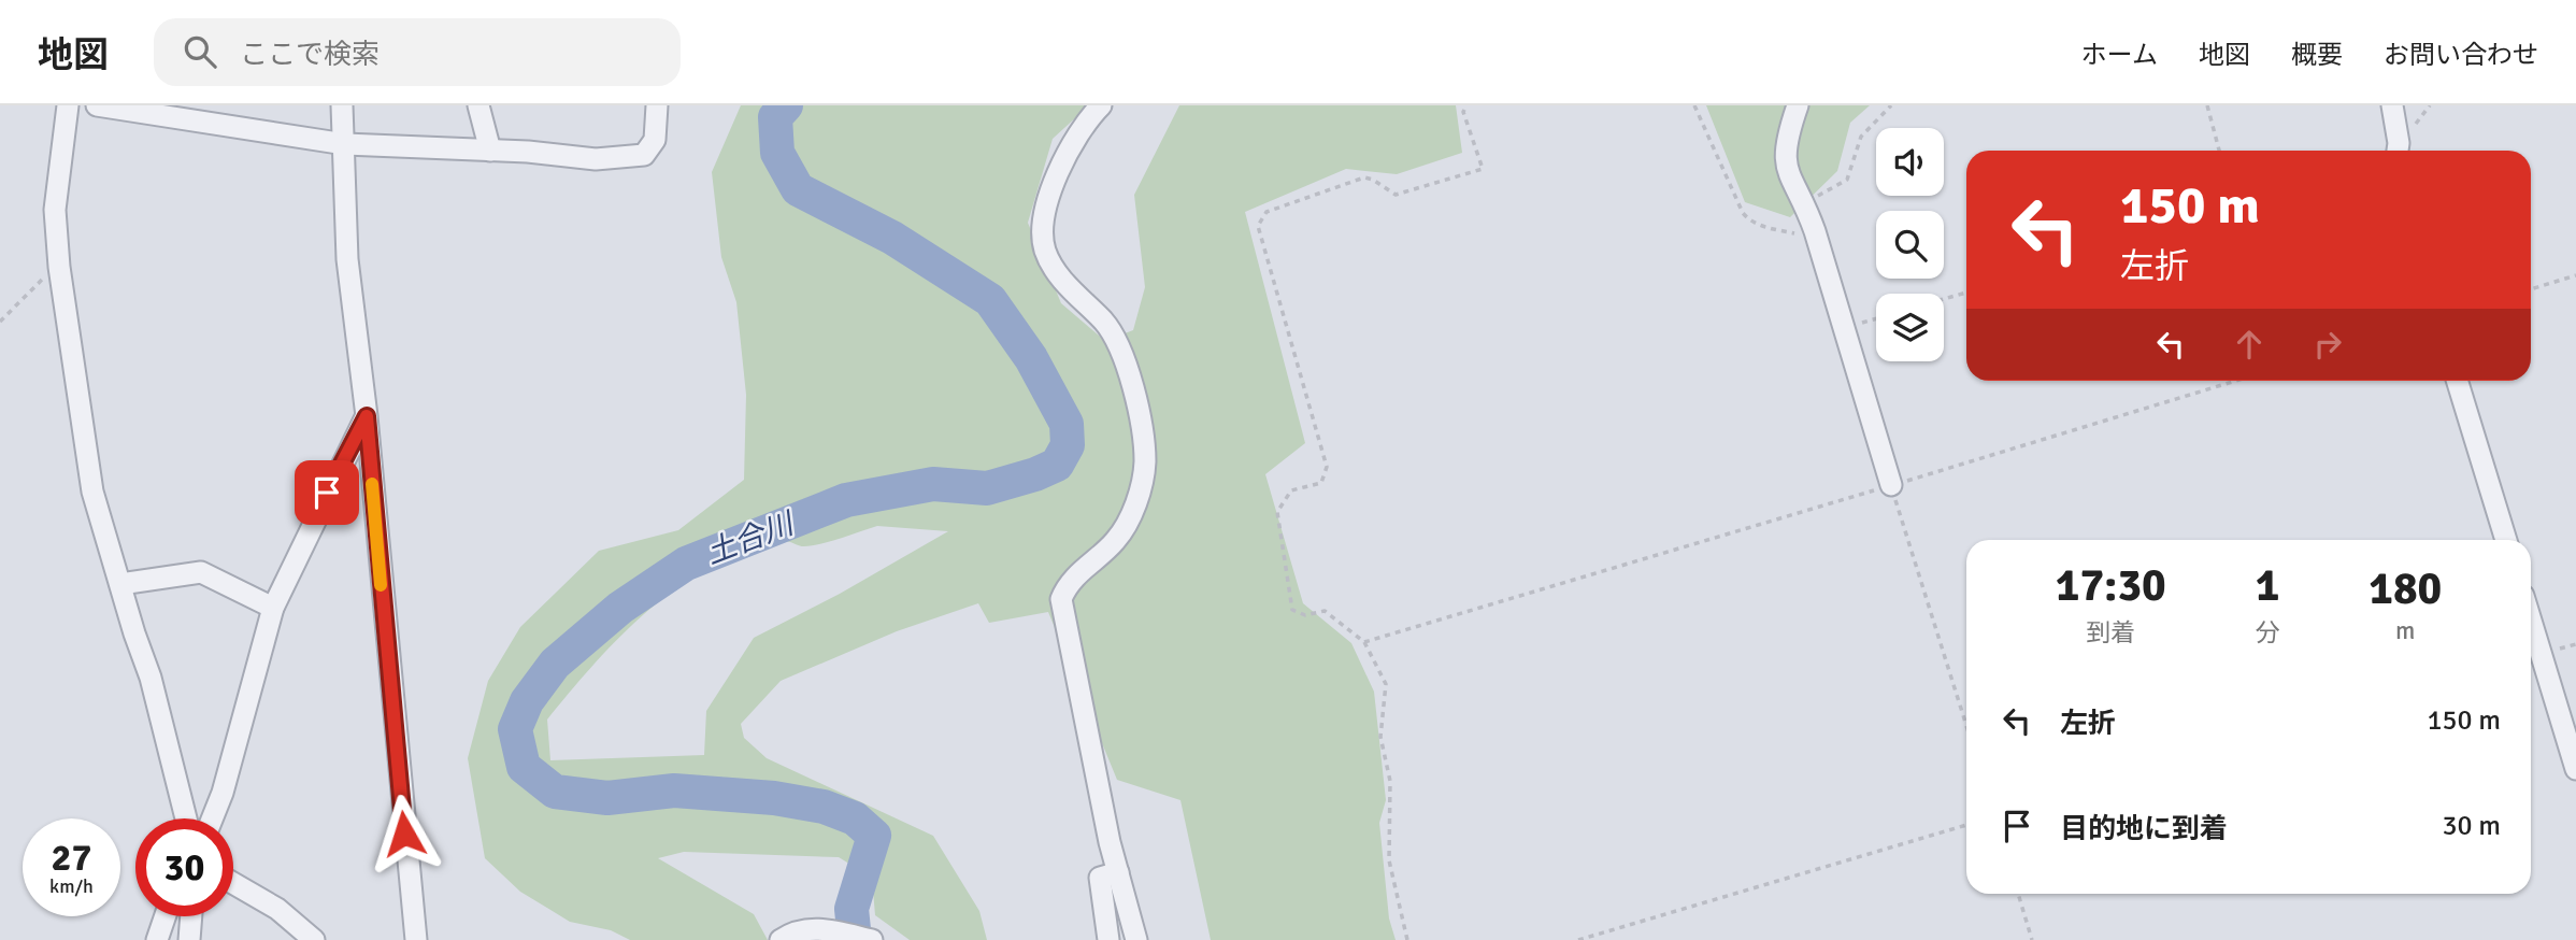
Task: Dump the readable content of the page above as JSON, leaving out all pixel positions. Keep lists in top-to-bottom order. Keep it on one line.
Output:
{"water":["土合川"],"page":{"header":"地図","search":"ここで検索","nav":["ホーム","地図","概要","お問い合わせ"],"turn":["150 m","左折"],"eta":["17:30","到着","1","分","180","m"],"list":[{"name":"左折","value":"150 m"},{"name":"目的地に到着","value":"30 m"}],"speed":"27 km/h","limit":"30"}}
